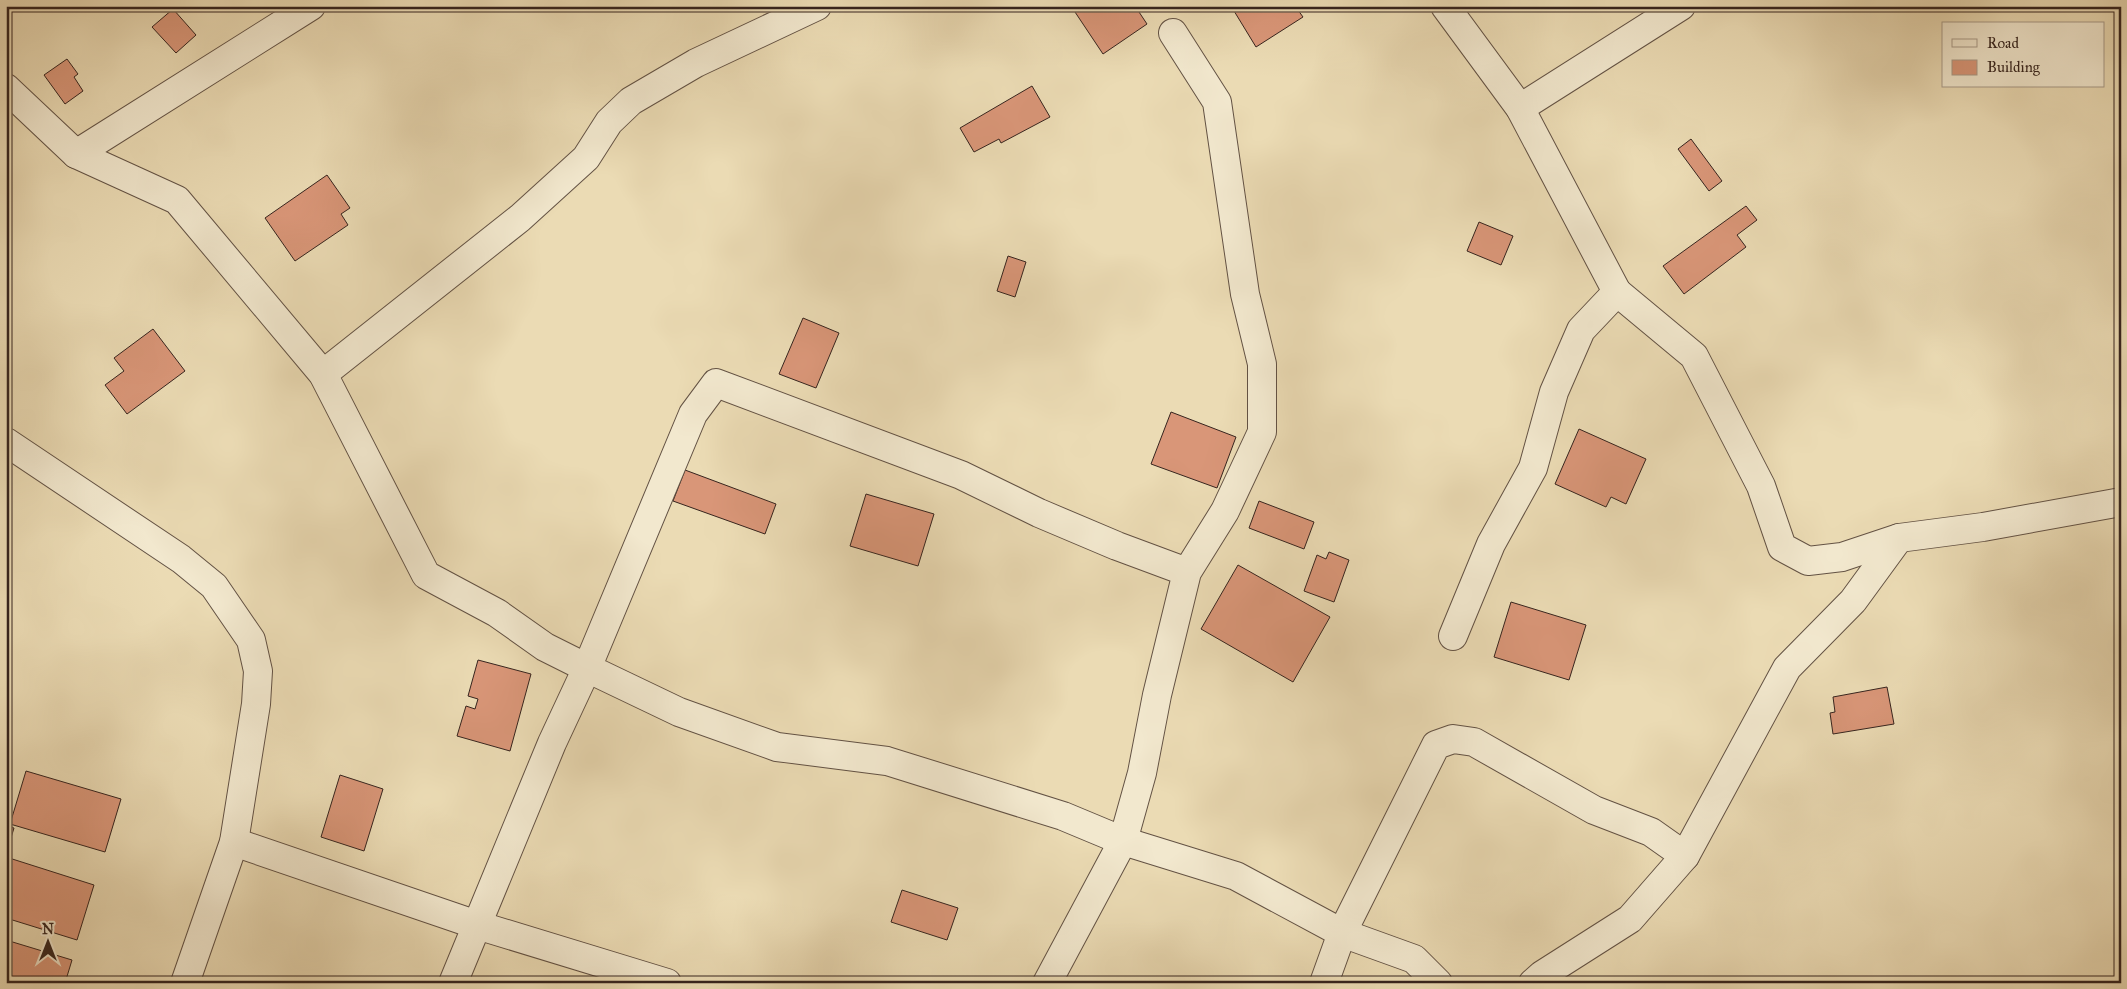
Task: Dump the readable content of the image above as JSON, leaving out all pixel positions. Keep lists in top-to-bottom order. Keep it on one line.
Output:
{"legend":["Road","Building"],"north":"top"}
